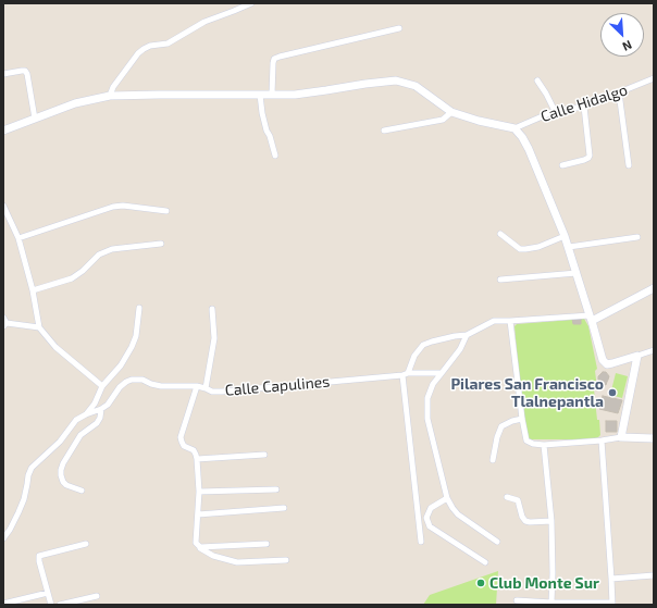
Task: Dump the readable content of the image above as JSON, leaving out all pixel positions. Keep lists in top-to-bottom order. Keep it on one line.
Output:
{"streets":{"street":["Calle Hidalgo","Calle Capulines"]},"places":["Pilares San Francisco Tlalnepantla","Club Monte Sur"],"north":"bottom right"}
